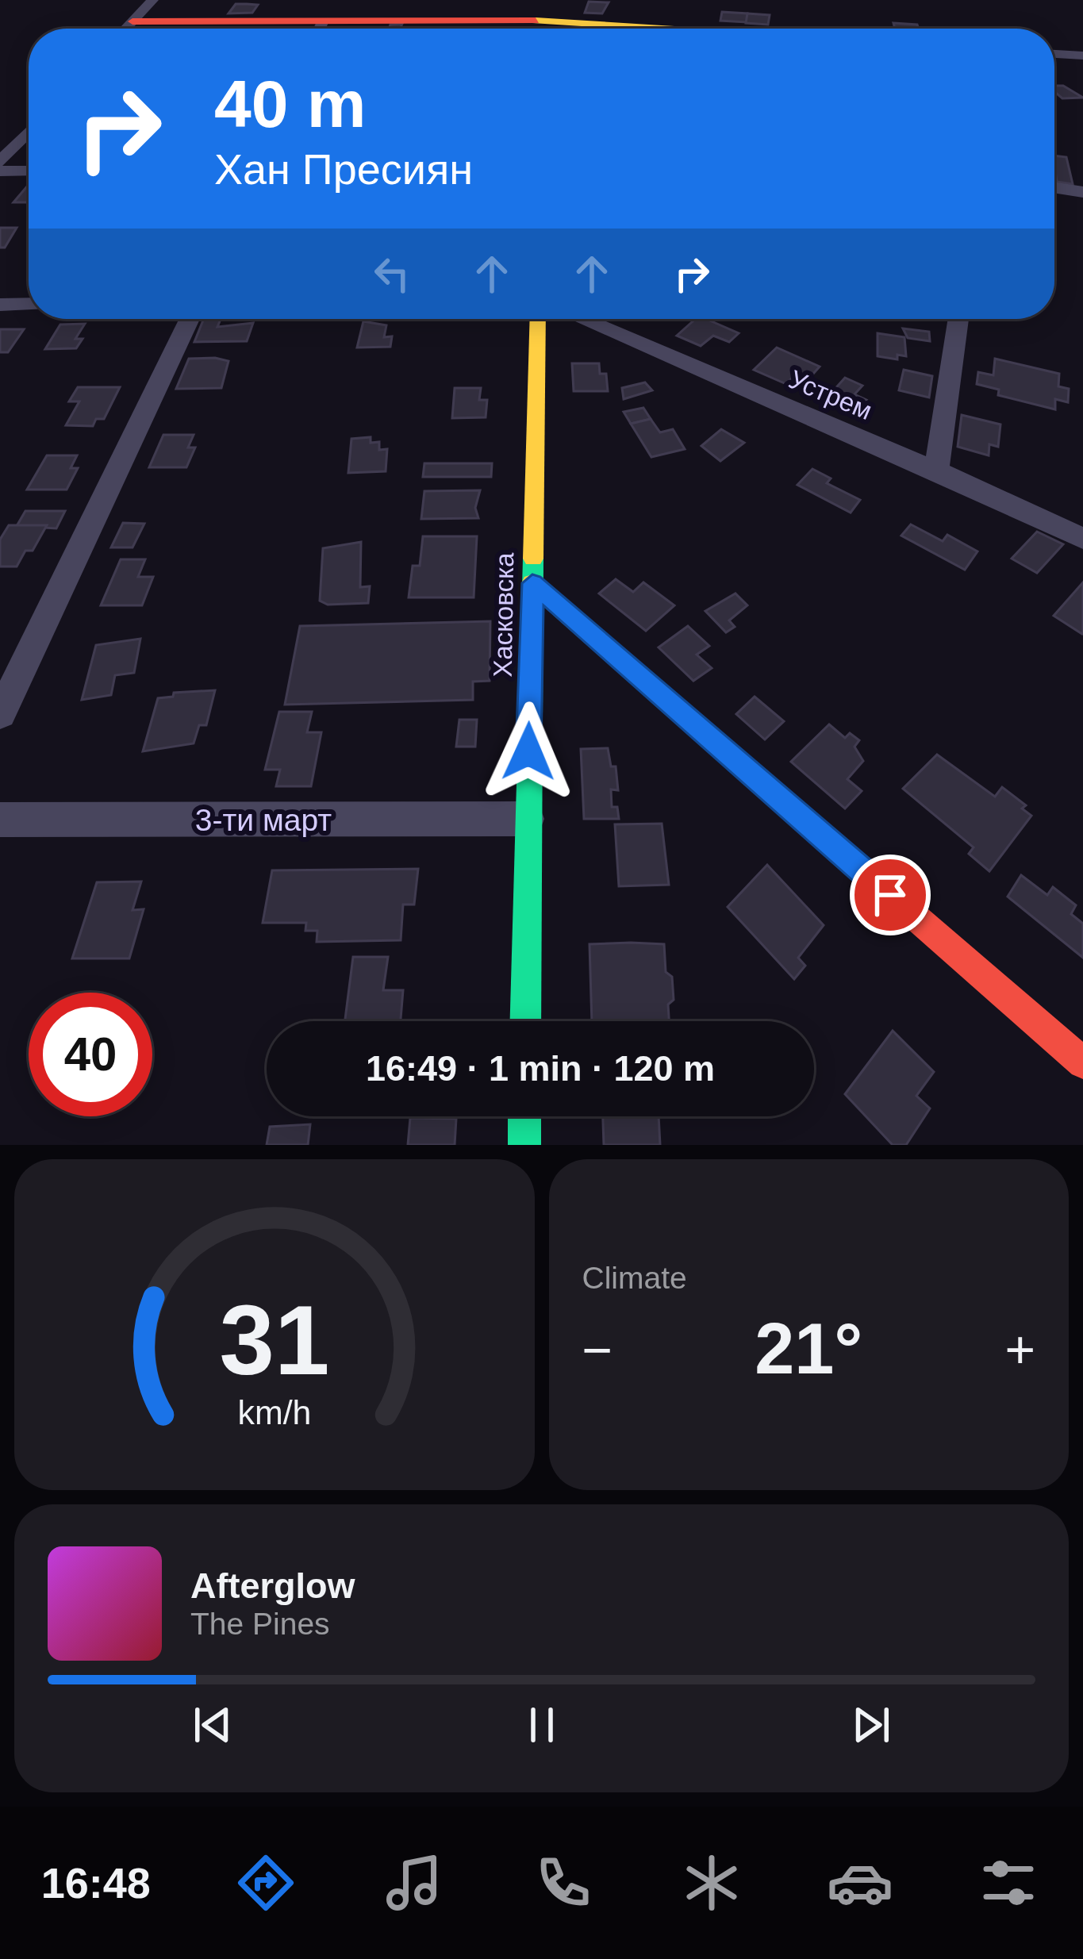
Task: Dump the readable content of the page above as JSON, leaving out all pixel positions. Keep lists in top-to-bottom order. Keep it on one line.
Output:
{"streets":{"street":["Устрем","Хасковска","3-ти март"]},"crossings":[["Хасковска","3-ти март"]],"page":{"turn":["40 m","Хан Пресиян"],"limit":"40","trip":"16:49 · 1 min · 120 m","tile":"Climate","heat":["−","21°","+"],"song":["Afterglow","The Pines"],"tabs":"16:48","gauge":["31","km/h"]}}
